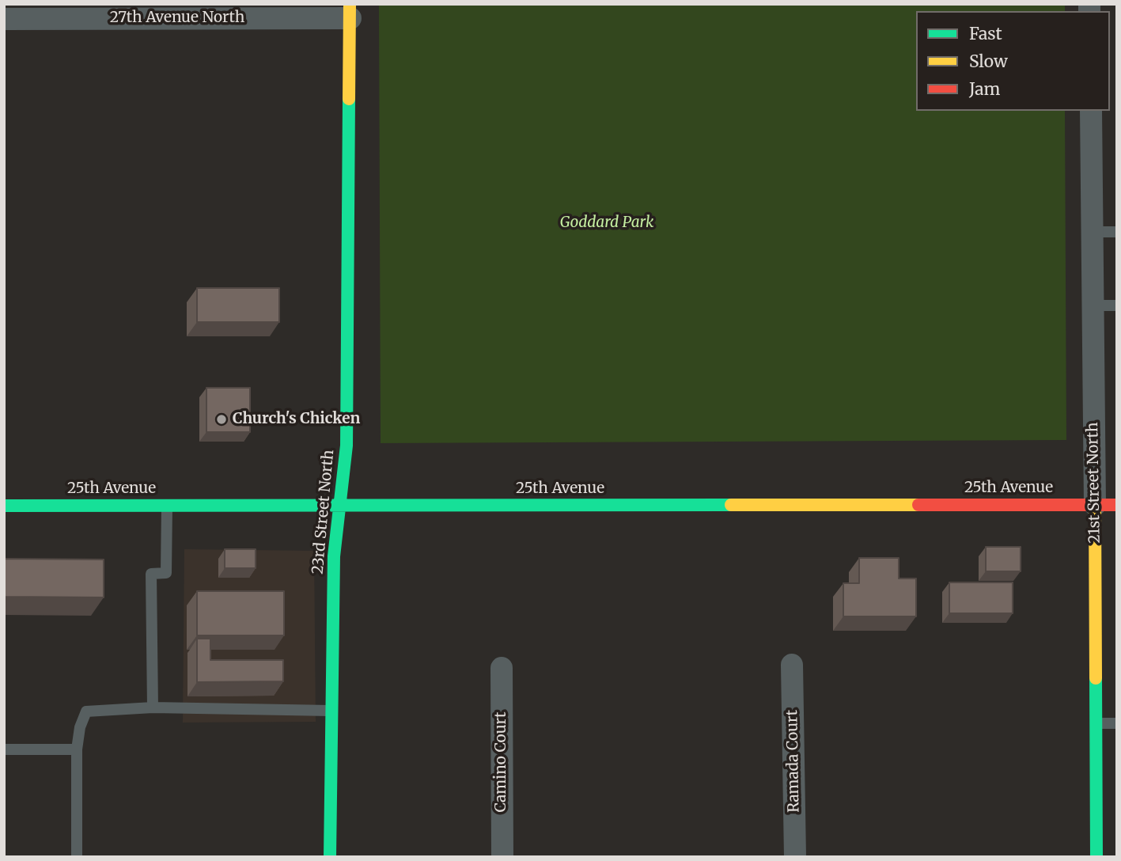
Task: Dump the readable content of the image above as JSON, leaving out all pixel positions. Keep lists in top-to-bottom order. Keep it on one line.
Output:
{"streets":{"street":["27th Avenue North","21st Street North","25th Avenue","23rd Street North","Ramada Court","Camino Court"]},"crossings":[["27th Avenue North","23rd Street North"],["21st Street North","25th Avenue"],["25th Avenue","23rd Street North"]],"parks":["Goddard Park"],"places":["Church's Chicken"],"legend":["Fast","Slow","Jam"]}
